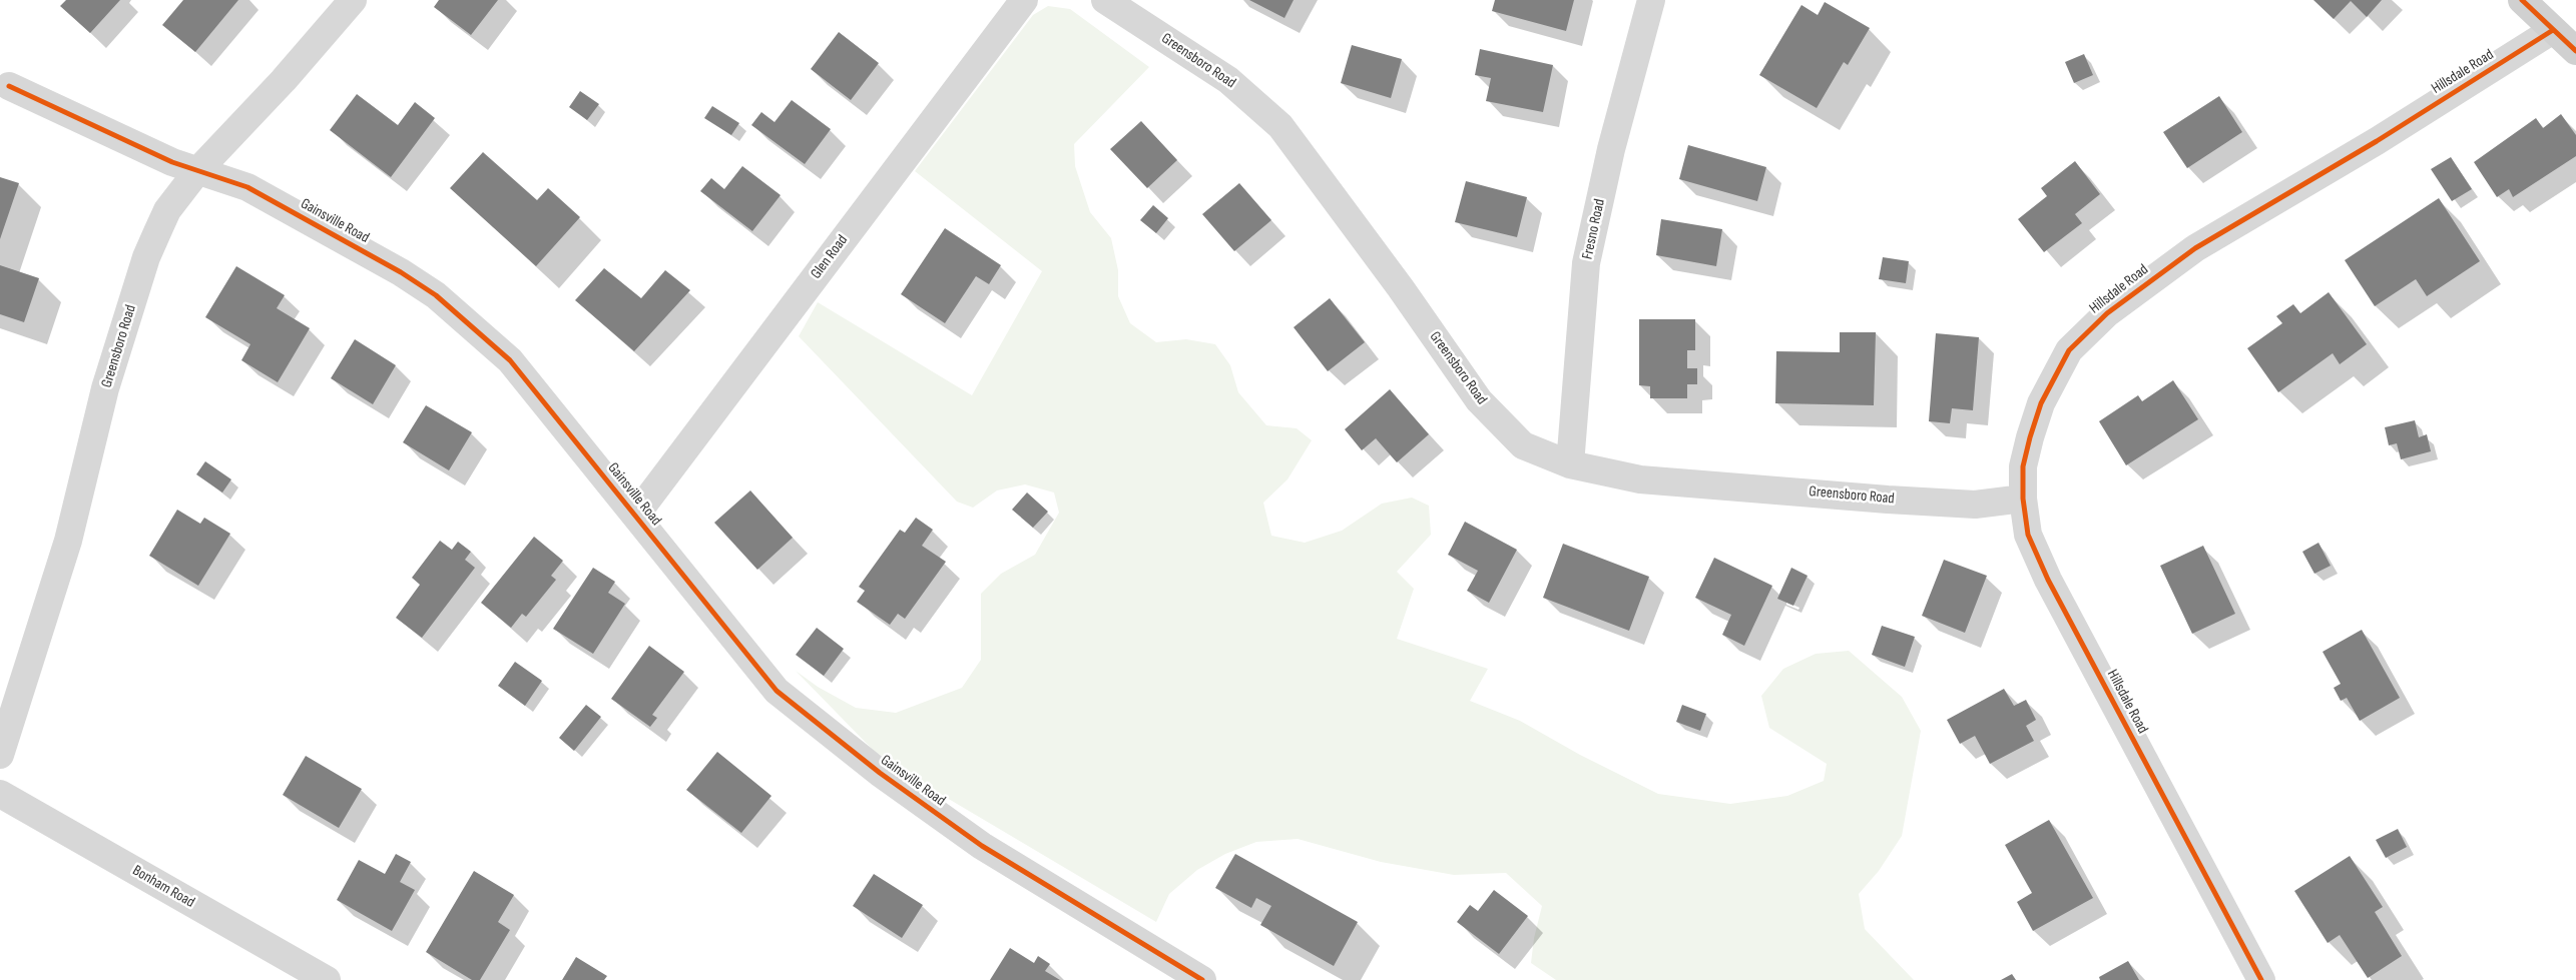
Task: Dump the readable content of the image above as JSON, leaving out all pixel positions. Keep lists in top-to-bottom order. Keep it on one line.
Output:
{"streets":{"street":["Greensboro Road","Hillsdale Road","Gainsville Road","Fresno Road","Glen Road","Bonham Road"]},"crossings":[["Greensboro Road","Hillsdale Road"],["Greensboro Road","Gainsville Road"],["Greensboro Road","Fresno Road"],["Gainsville Road","Glen Road"]]}
